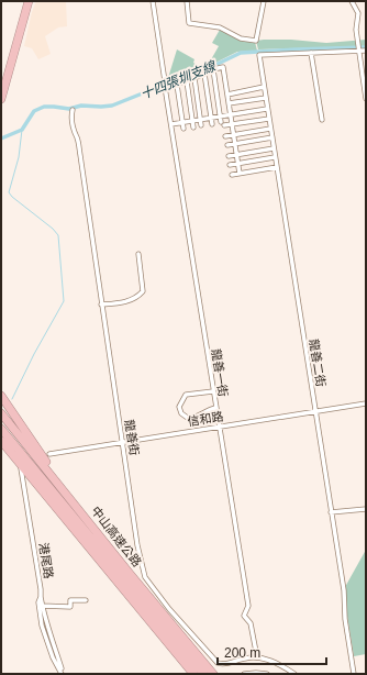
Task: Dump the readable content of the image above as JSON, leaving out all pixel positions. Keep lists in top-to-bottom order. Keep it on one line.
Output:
{"streets":{"highway":["中山高速公路"],"street":["龍善二街","龍善一街","信和路","龍善街","港尾路"]},"crossings":[["龍善二街","信和路"],["龍善一街","信和路"],["龍善一街","龍善街"],["信和路","龍善街"]],"water":["十四張圳支線"],"scale_bar":"200 m"}
